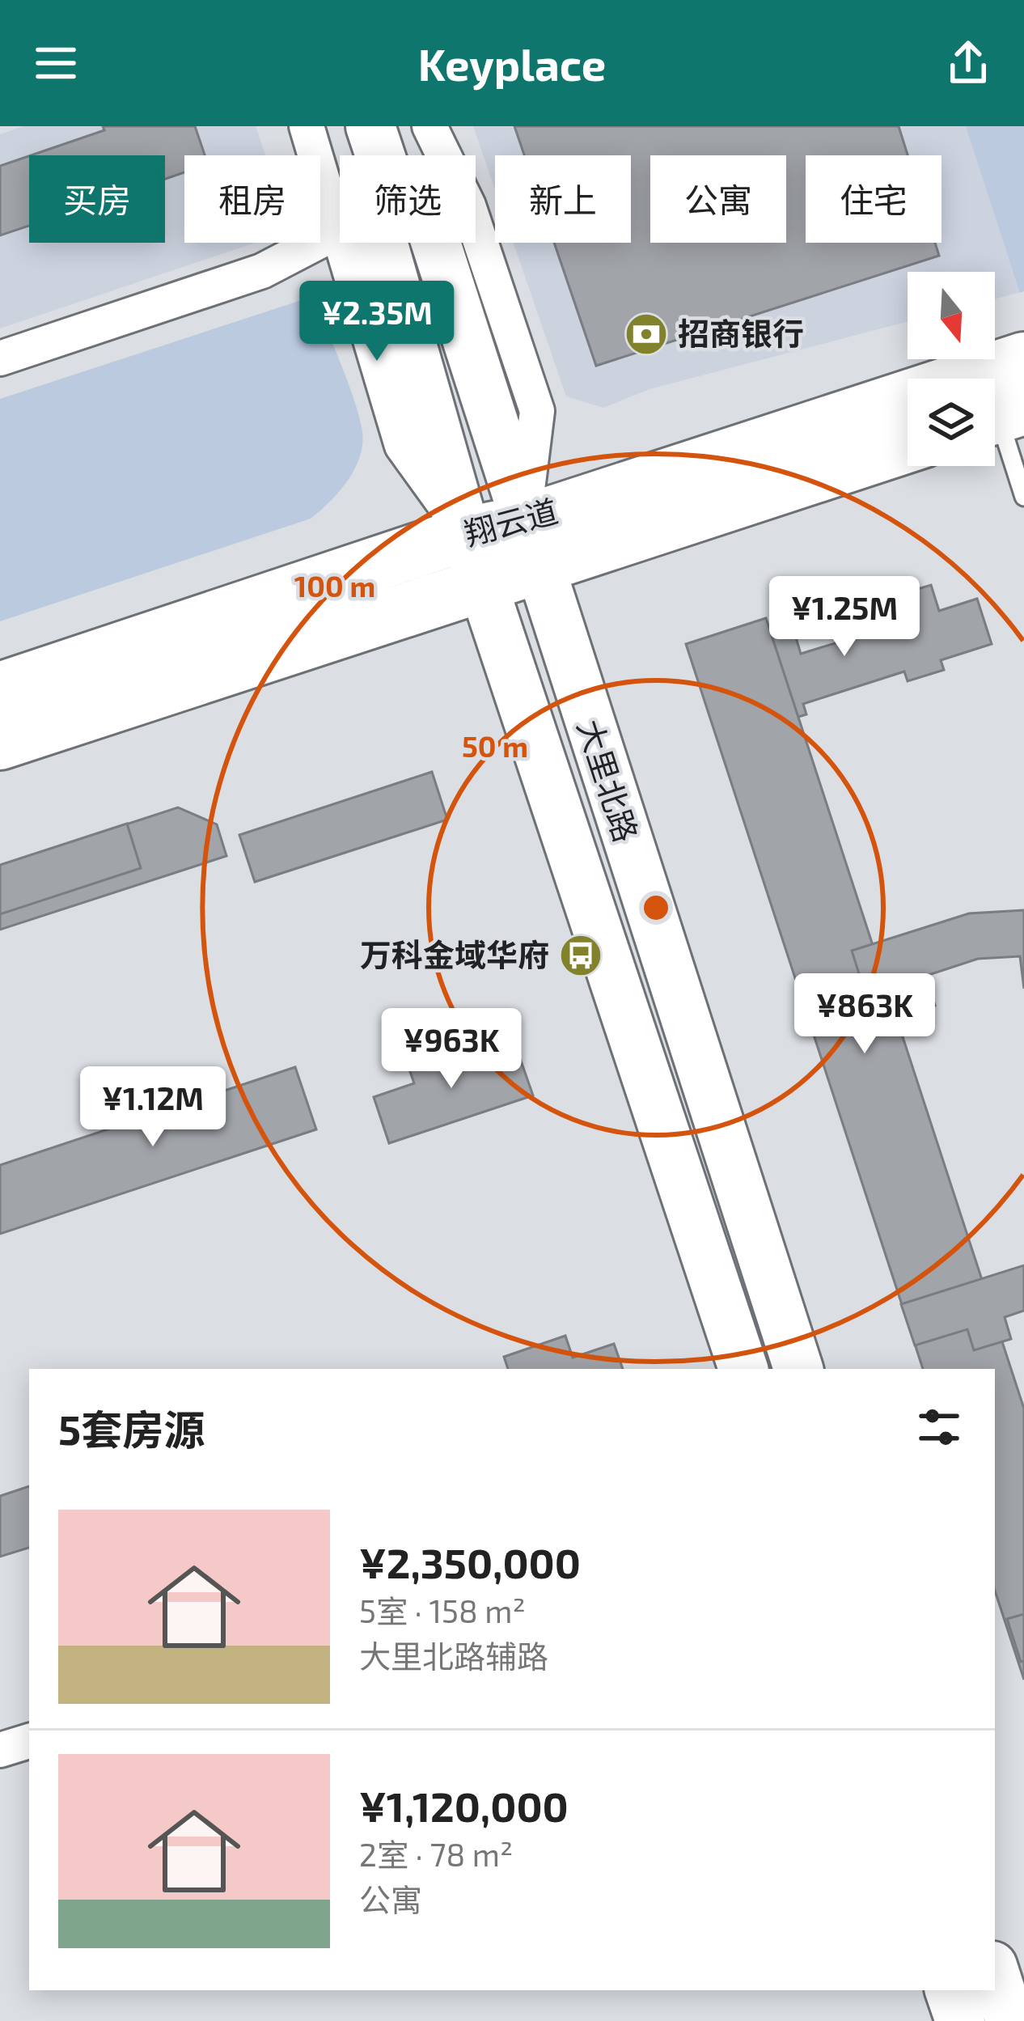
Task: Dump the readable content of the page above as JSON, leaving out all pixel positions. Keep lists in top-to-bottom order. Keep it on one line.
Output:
{"streets":{"main road":["翔云道","大里北路"]},"crossings":[["翔云道","大里北路"]],"places":{"bank":["招商银行"],"bus stop":["万科金域华府"]},"north":"bottom","page":{"header":"Keyplace","chip":["买房","租房","筛选","新上","公寓","住宅"],"price":["¥2.35M","¥1.25M","¥863K","¥963K","¥1.12M"],"heading":"5套房源","list":[{"name":"¥2,350,000","note":"5室 · 158 m² · 大里北路辅路"},{"name":"¥1,120,000","note":"2室 · 78 m² · 公寓"}]},"rings":["100 m","50 m"]}
